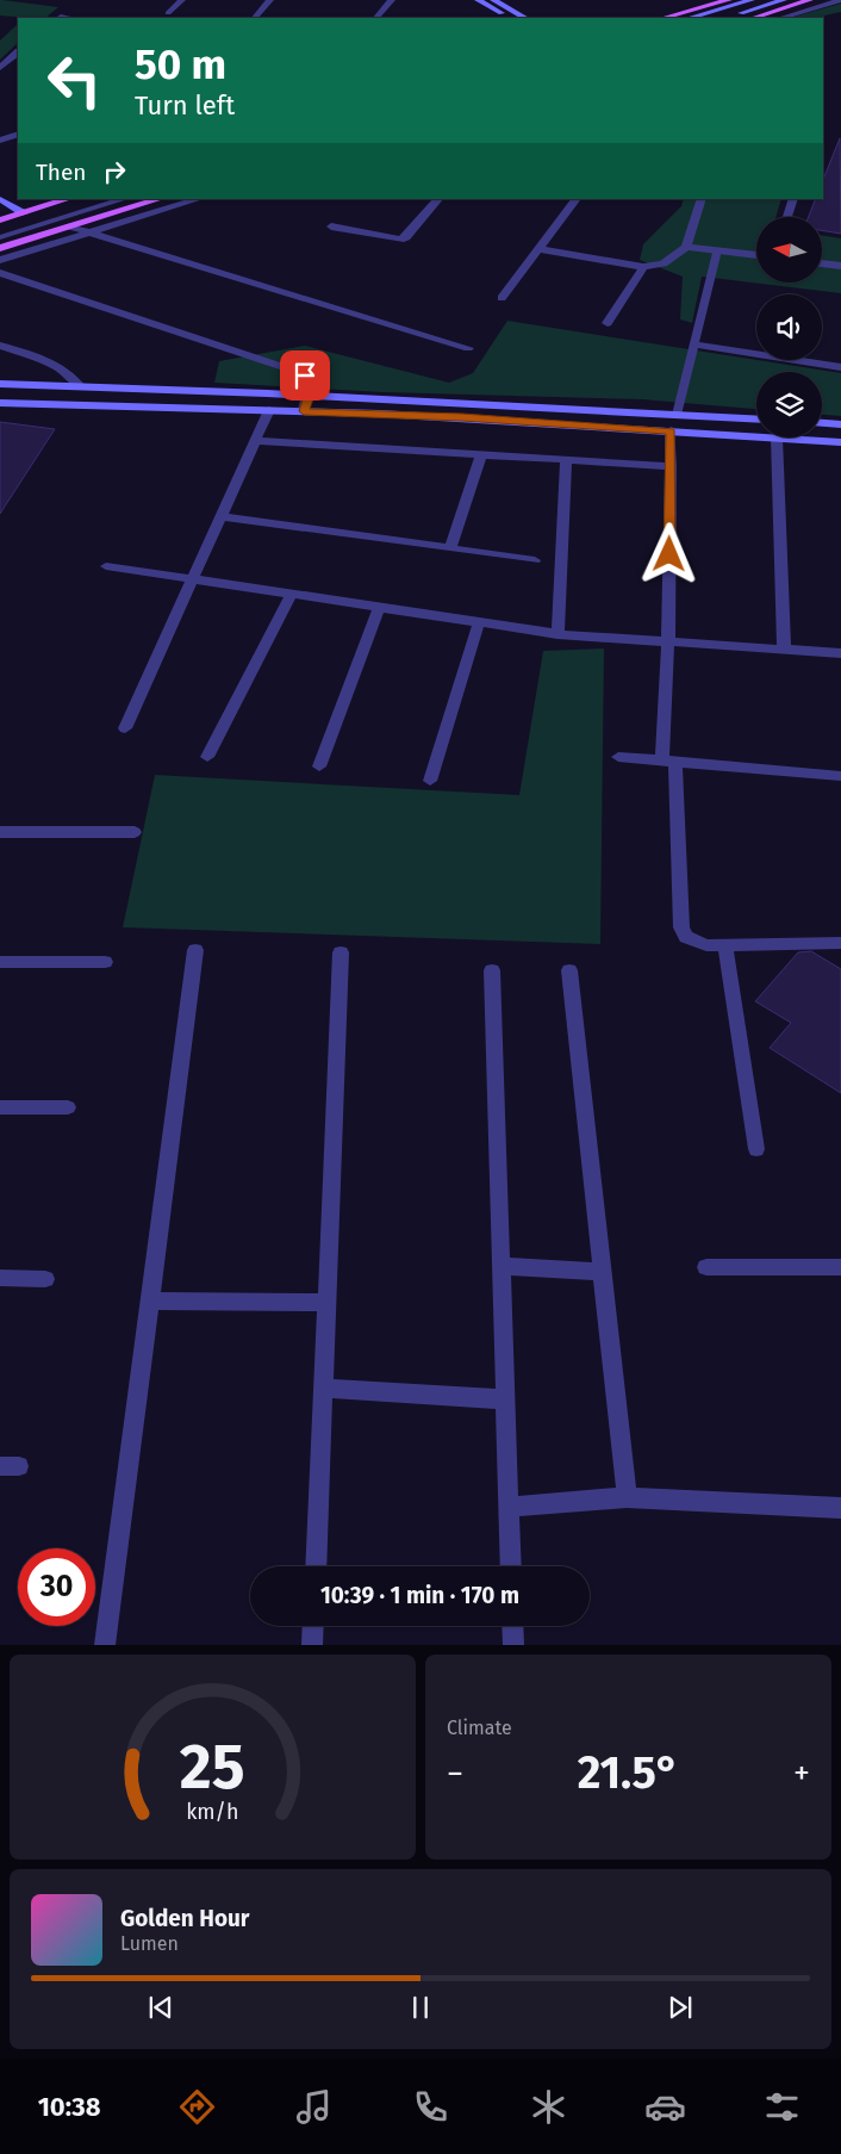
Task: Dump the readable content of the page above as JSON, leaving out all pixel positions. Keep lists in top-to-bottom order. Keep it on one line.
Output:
{"north":"left","page":{"turn":["50 m","Turn left"],"then":"Then","limit":"30","trip":"10:39 · 1 min · 170 m","tile":"Climate","heat":["−","21.5°","+"],"song":["Golden Hour","Lumen"],"tabs":"10:38","gauge":["25","km/h"]}}
